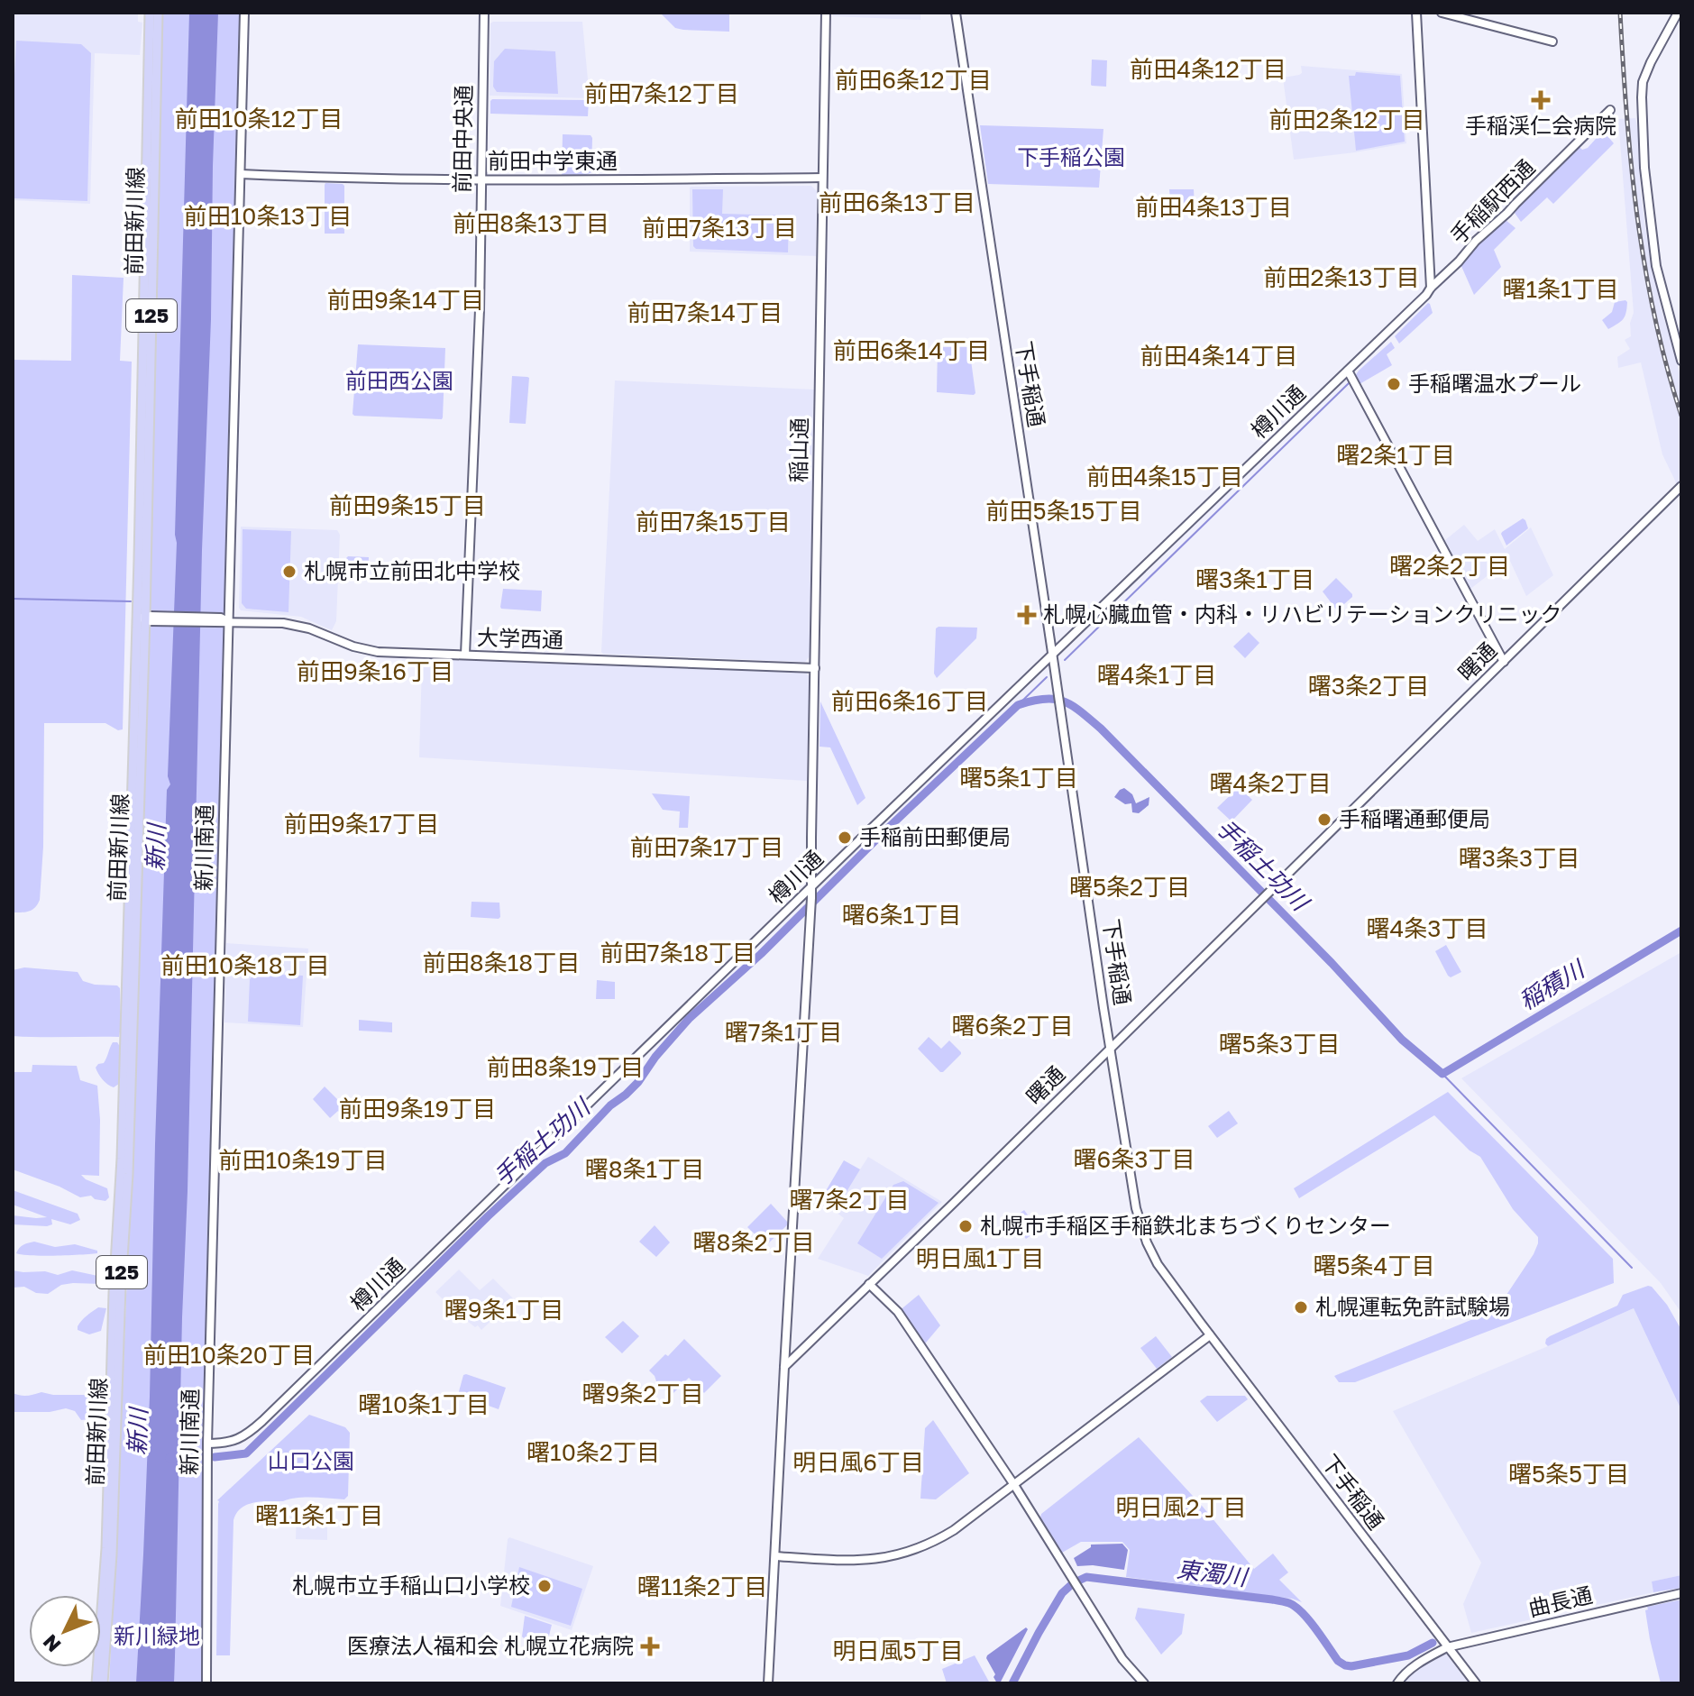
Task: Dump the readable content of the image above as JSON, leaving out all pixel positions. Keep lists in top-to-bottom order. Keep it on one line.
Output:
{"streets":{"main road":["前田新川線","125"],"street":["前田中央通","前田中学東通","手稲駅西通","下手稲通","樽川通","稲山通","大学西通","曙通","新川南通","曲長通"]},"crossings":[["前田中央通","前田中学東通"],["前田中央通","大学西通"],["前田中学東通","稲山通"],["前田中学東通","新川南通"],["手稲駅西通","樽川通"],["前田新川線","大学西通"],["下手稲通","樽川通"],["下手稲通","曙通"],["下手稲通","曲長通"],["樽川通","稲山通"],["樽川通","新川南通"],["稲山通","大学西通"],["稲山通","曙通"],["大学西通","新川南通"]],"districts":["前田4条12丁目","前田6条12丁目","前田7条12丁目","前田10条12丁目","前田2条12丁目","前田6条13丁目","前田4条13丁目","前田10条13丁目","前田8条13丁目","前田7条13丁目","前田2条13丁目","曙1条1丁目","前田9条14丁目","前田7条14丁目","前田6条14丁目","前田4条14丁目","曙2条1丁目","前田4条15丁目","前田9条15丁目","前田5条15丁目","前田7条15丁目","曙2条2丁目","曙3条1丁目","前田9条16丁目","曙4条1丁目","曙3条2丁目","前田6条16丁目","曙5条1丁目","曙4条2丁目","前田9条17丁目","前田7条17丁目","曙3条3丁目","曙5条2丁目","曙6条1丁目","曙4条3丁目","前田7条18丁目","前田8条18丁目","前田10条18丁目","曙6条2丁目","曙7条1丁目","曙5条3丁目","前田8条19丁目","前田9条19丁目","曙6条3丁目","前田10条19丁目","曙8条1丁目","曙7条2丁目","曙8条2丁目","明日風1丁目","曙5条4丁目","曙9条1丁目","前田10条20丁目","曙9条2丁目","曙10条1丁目","曙10条2丁目","明日風6丁目","曙5条5丁目","明日風2丁目","曙11条1丁目","曙11条2丁目","明日風5丁目"],"water":["新川","手稲土功川","稲積川","東濁川"],"parks":["下手稲公園","前田西公園","山口公園","新川緑地"],"places":{"health":["手稲渓仁会病院","札幌心臓血管・内科・リハビリテーションクリニック","医療法人福和会 札幌立花病院"],"other":["手稲曙温水プール","札幌市立前田北中学校","手稲曙通郵便局","手稲前田郵便局","札幌市手稲区手稲鉄北まちづくりセンター","札幌運転免許試験場","札幌市立手稲山口小学校"]},"north":"bottom left"}
